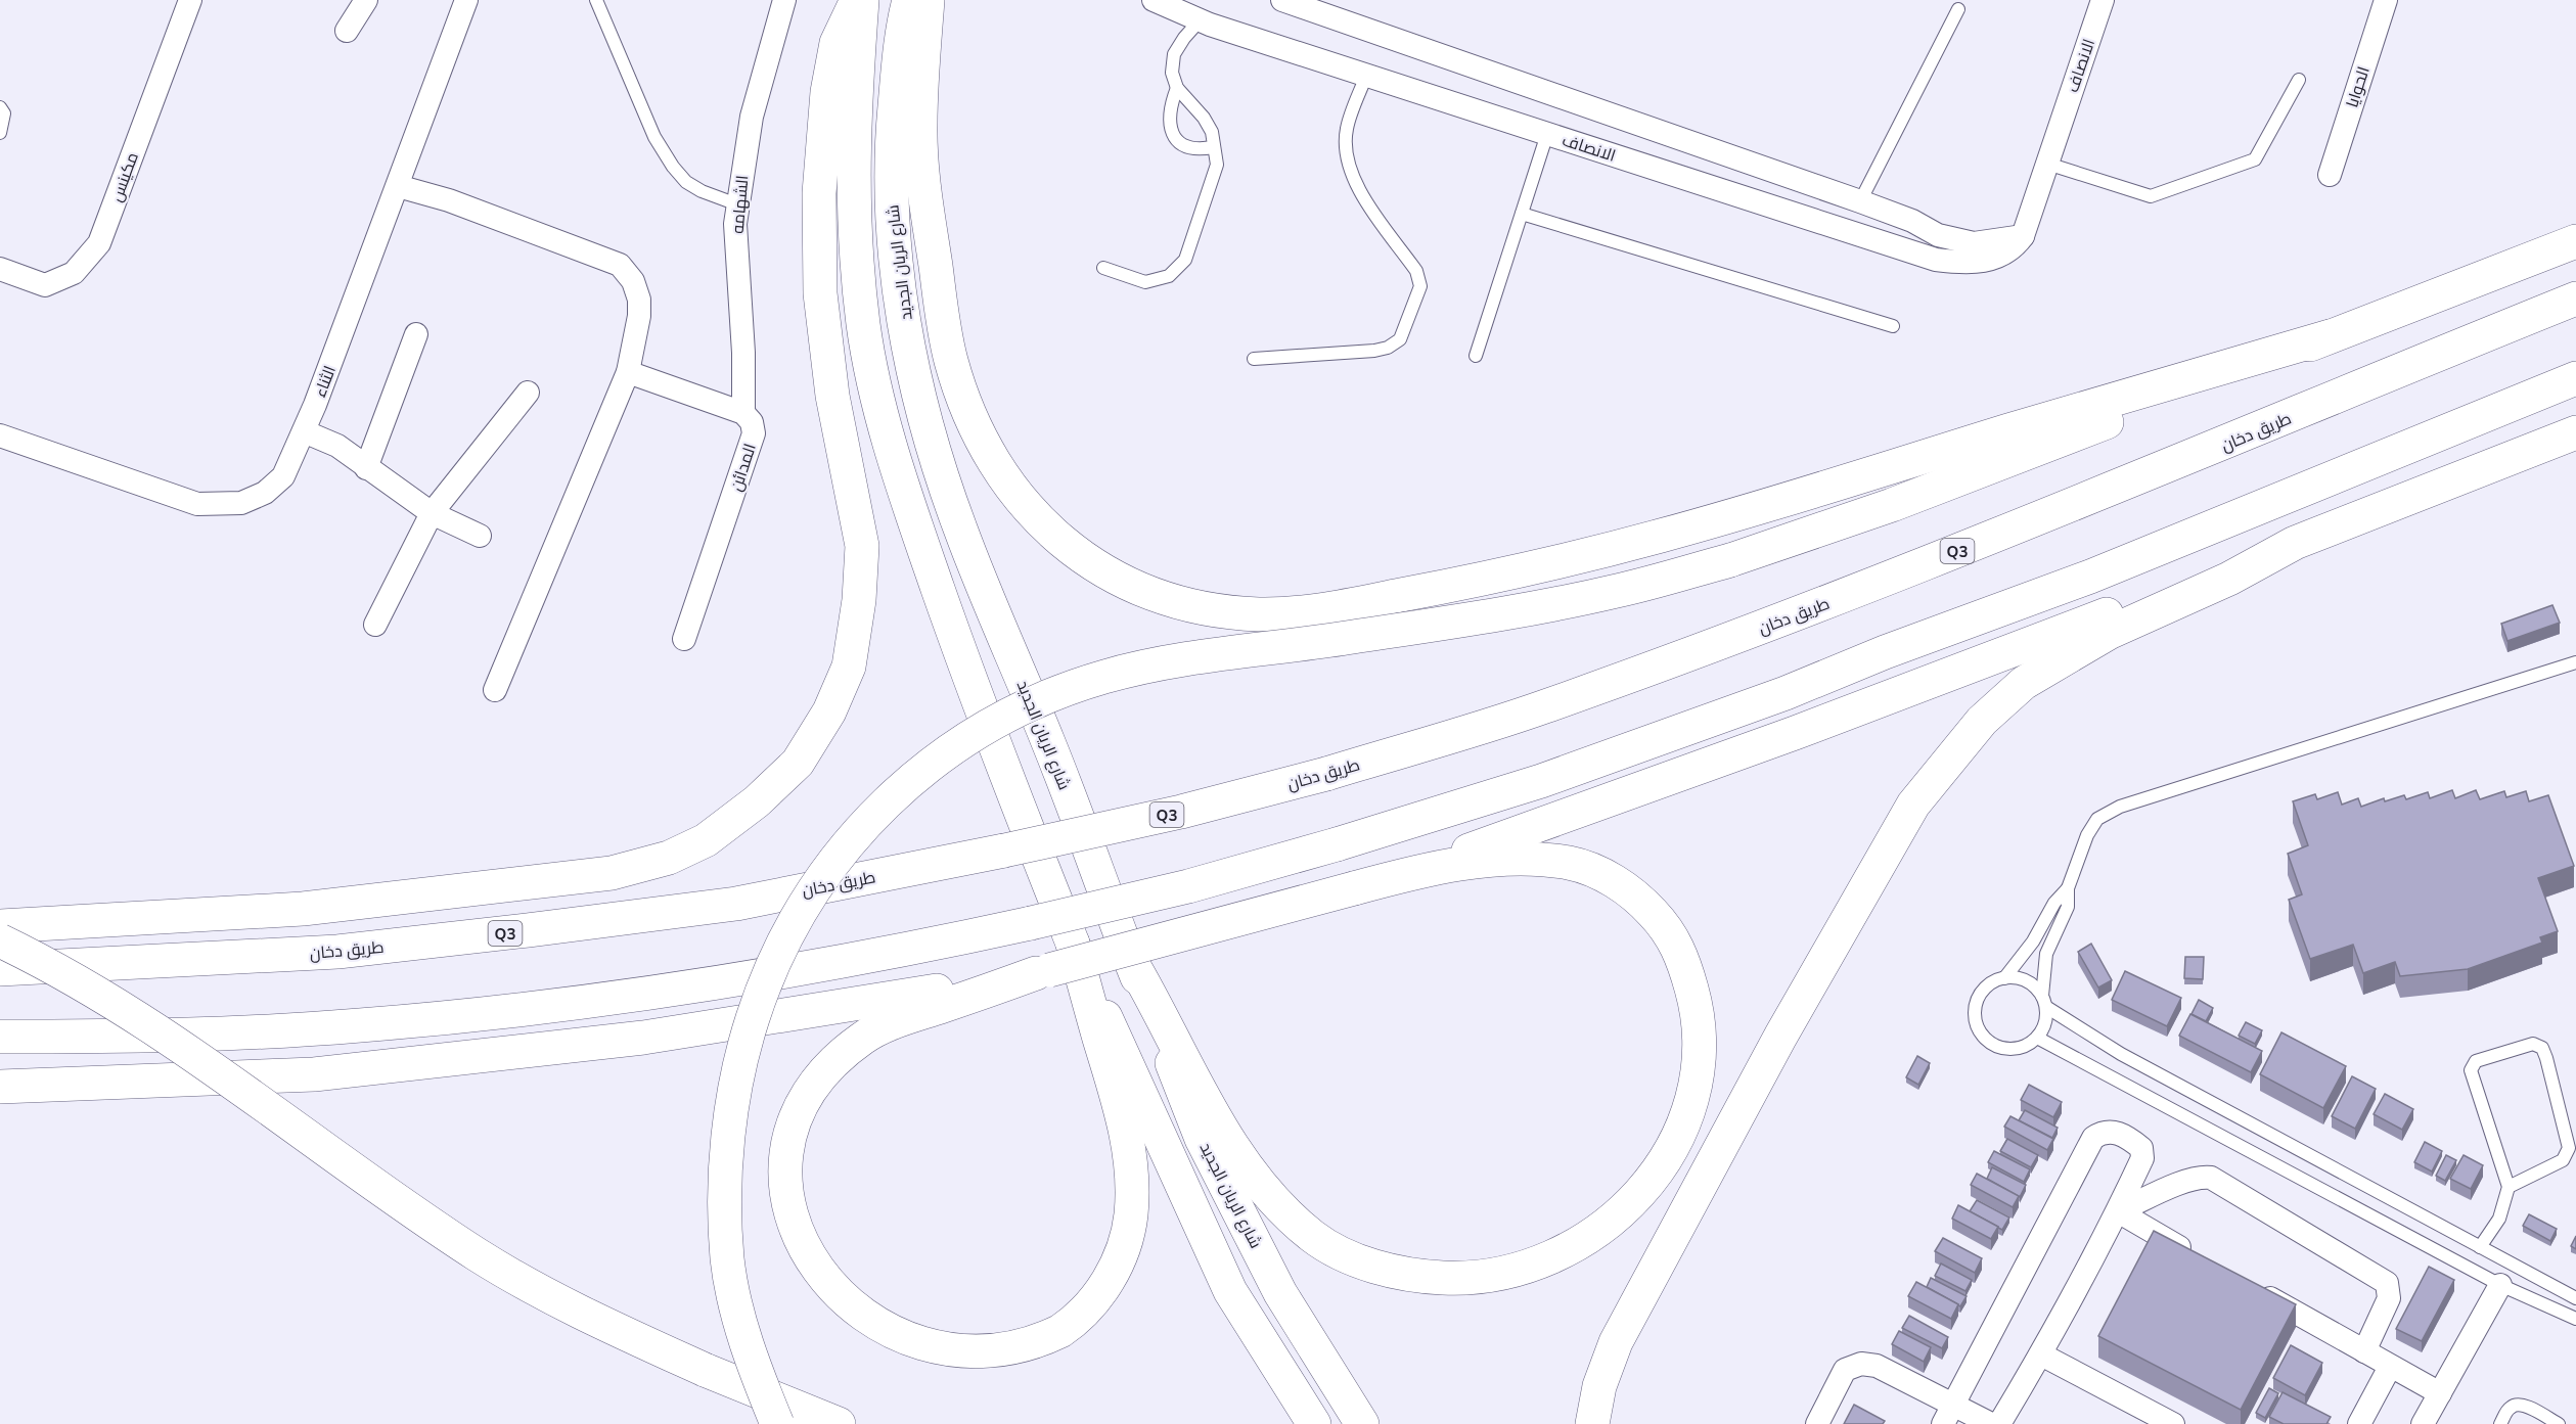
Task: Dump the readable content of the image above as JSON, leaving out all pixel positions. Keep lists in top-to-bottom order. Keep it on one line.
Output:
{"streets":{"main road":["شارع الريان الجديد","طريق دخان","Q3"],"street":["الانصاف","الحوايا","مكينس","الشهامه","الثناء","المدائن"]},"crossings":[["الشهامه","المدائن"]]}
